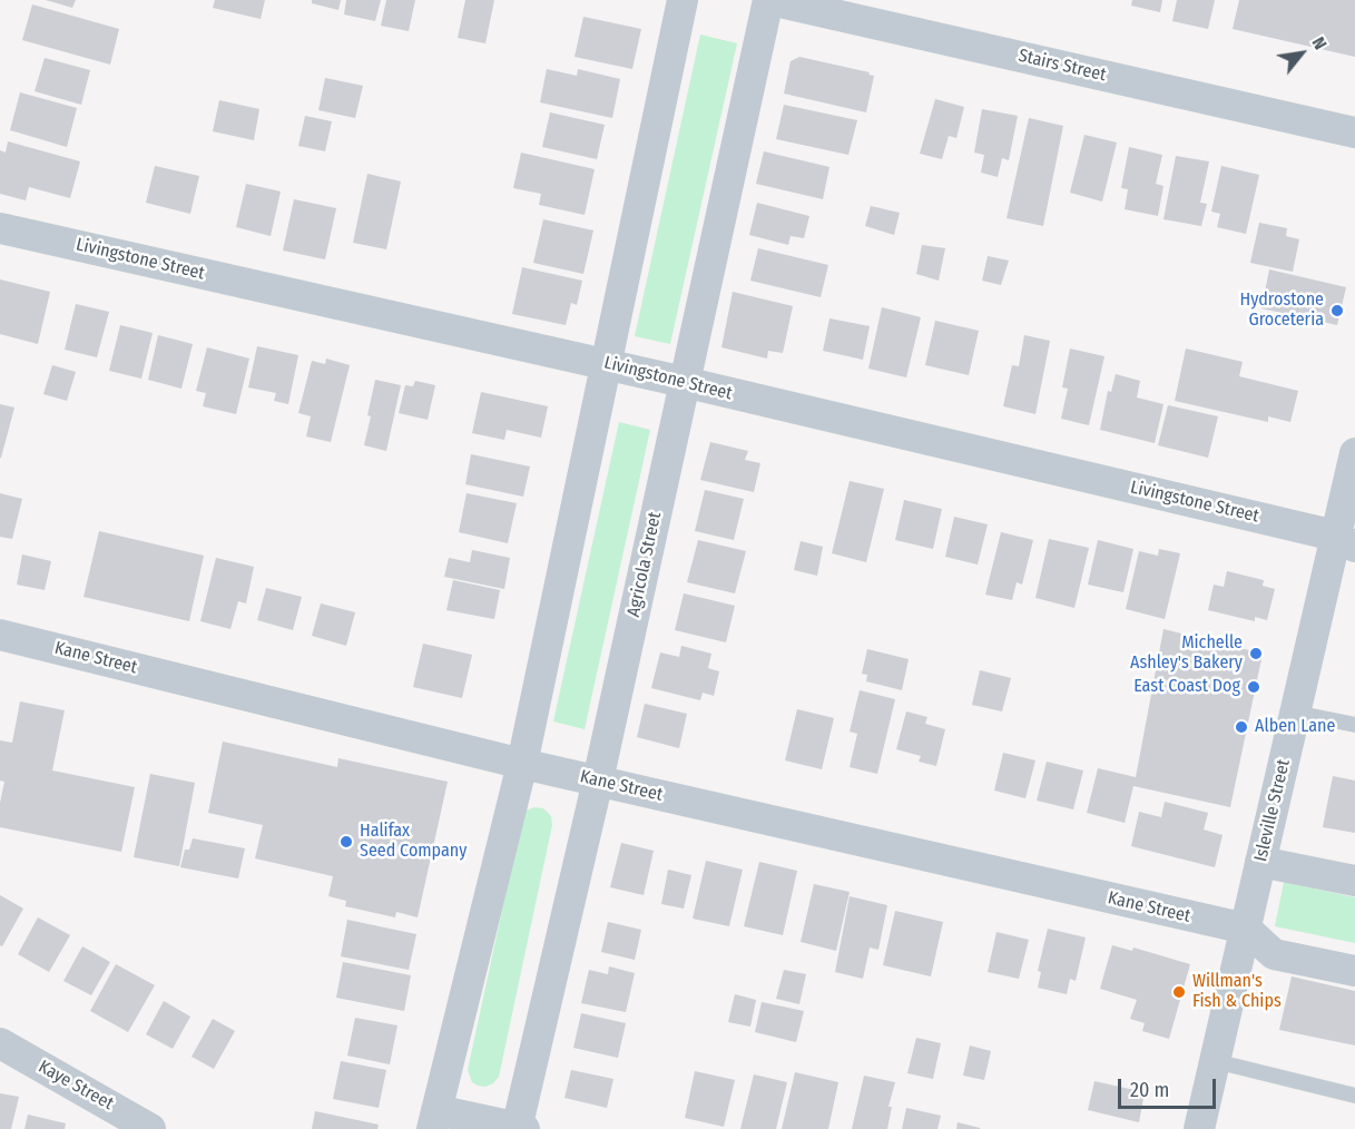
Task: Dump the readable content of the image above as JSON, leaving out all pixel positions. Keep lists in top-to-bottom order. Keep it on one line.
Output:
{"streets":{"street":["Stairs Street","Livingstone Street","Agricola Street","Kane Street","Isleville Street","Kaye Street"]},"crossings":[["Stairs Street","Agricola Street"],["Livingstone Street","Agricola Street"],["Livingstone Street","Isleville Street"],["Agricola Street","Kane Street"],["Kane Street","Isleville Street"]],"places":["Hydrostone Groceteria","Michelle Ashley's Bakery","East Coast Dog","Alben Lane","Halifax Seed Company","Willman's Fish & Chips"],"scale_bar":"20 m","north":"top right"}
